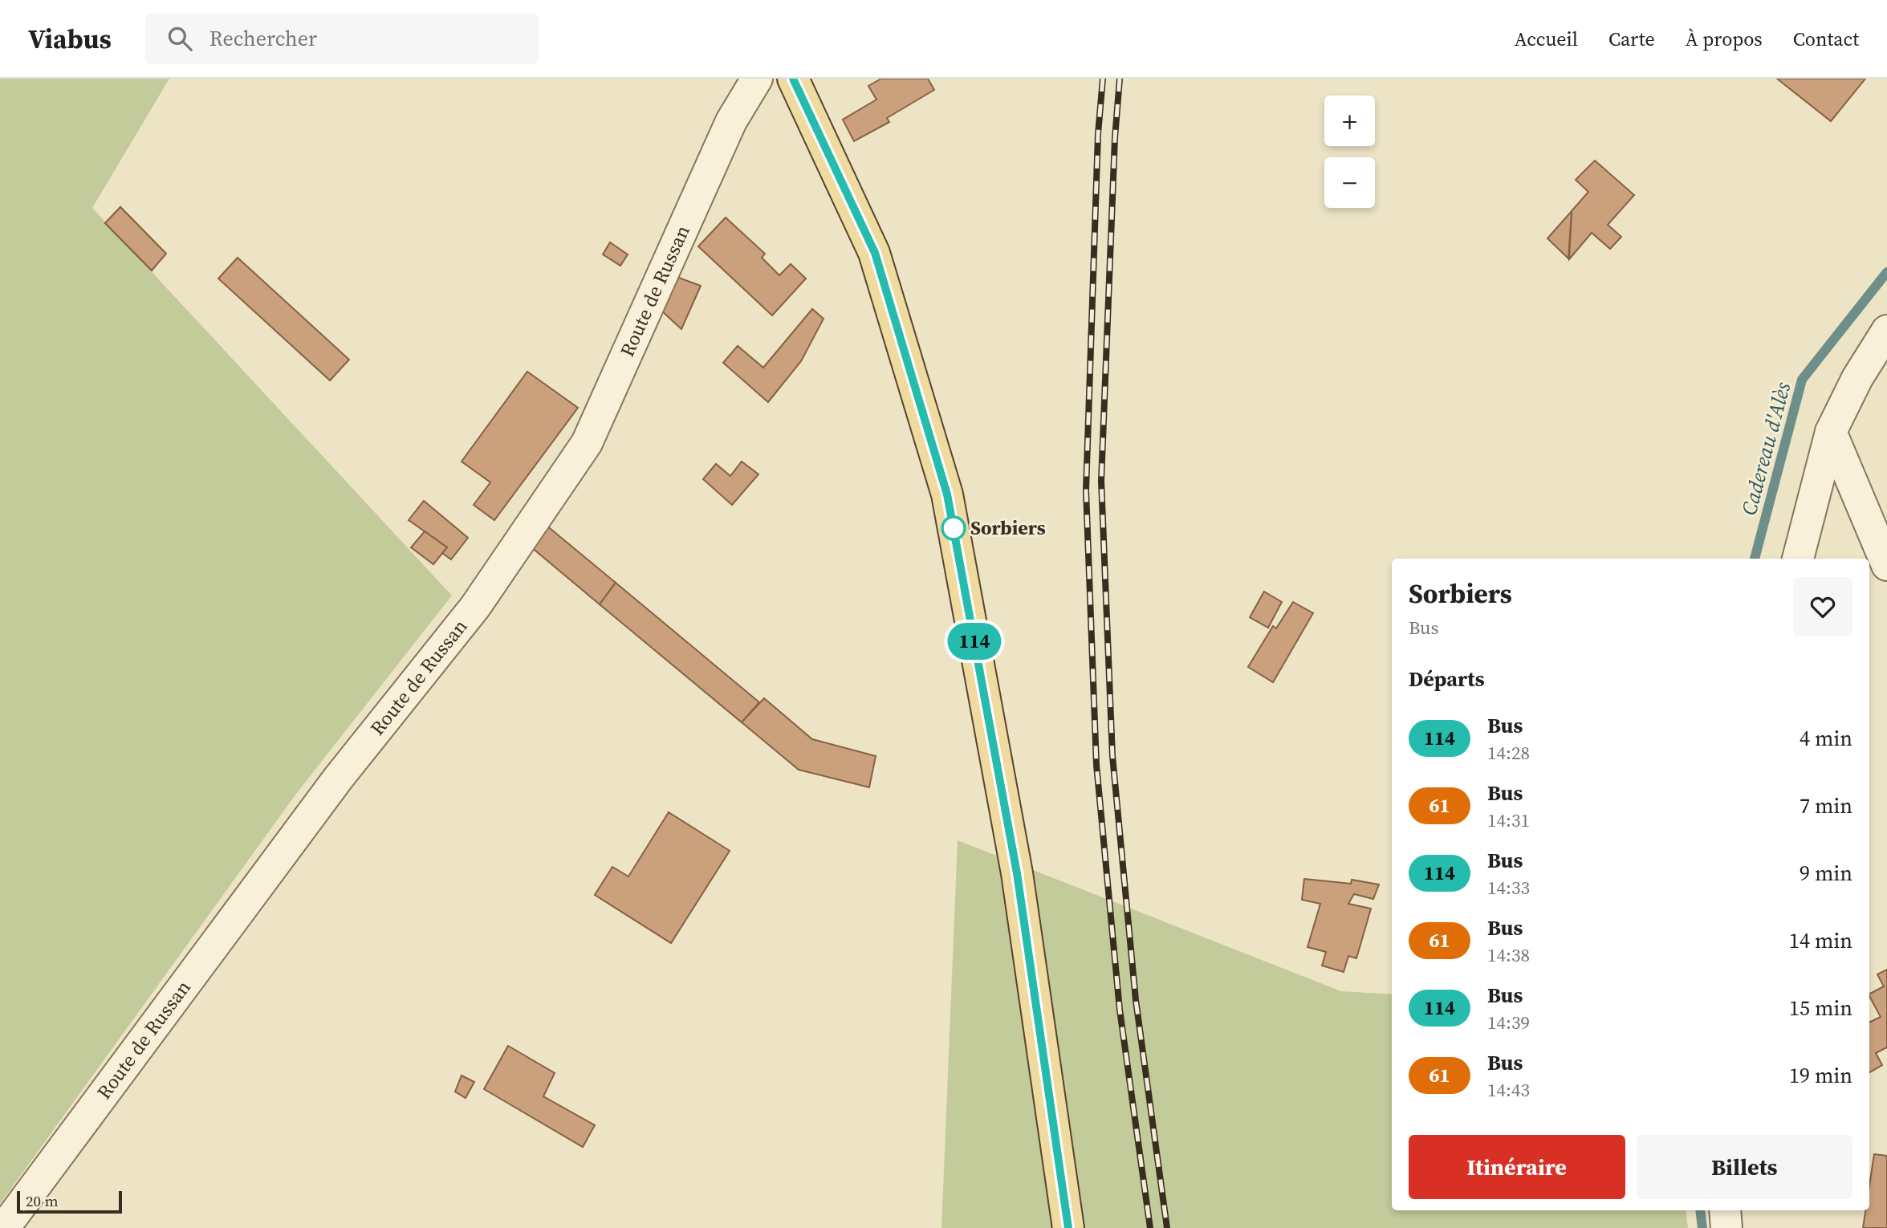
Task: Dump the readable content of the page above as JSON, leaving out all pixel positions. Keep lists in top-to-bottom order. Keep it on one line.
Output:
{"streets":{"street":["Route de Russan"]},"water":["Cadereau d'Alès"],"places":["Sorbiers"],"lines":["bus line 114"],"scale_bar":"20 m","page":{"header":"Viabus","search":"Rechercher","nav":["Accueil","Carte","À propos","Contact"],"on_map":"114","map_buttons":["+","−"],"heading":[["Sorbiers","Bus"],"Départs"],"list":[{"mark":"114","name":"Bus","note":"14:28","value":"4 min"},{"mark":"61","name":"Bus","note":"14:31","value":"7 min"},{"mark":"114","name":"Bus","note":"14:33","value":"9 min"},{"mark":"61","name":"Bus","note":"14:38","value":"14 min"},{"mark":"114","name":"Bus","note":"14:39","value":"15 min"},{"mark":"61","name":"Bus","note":"14:43","value":"19 min"}],"buttons":["Itinéraire","Billets"],"scale":"20 m"}}
